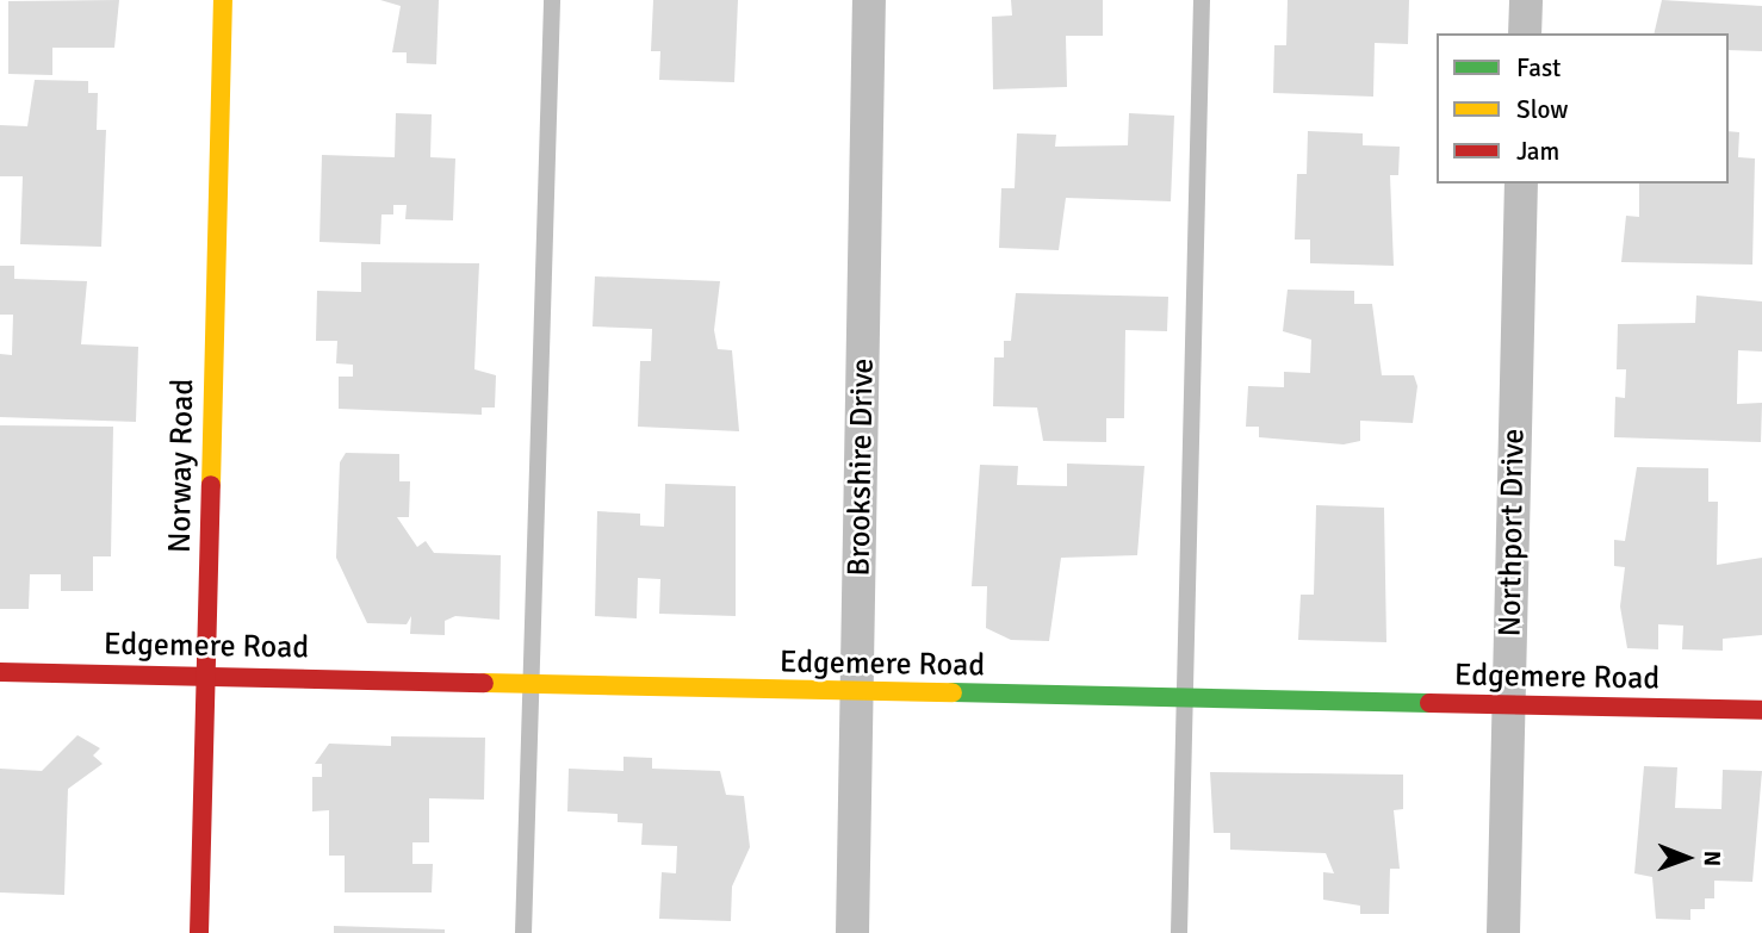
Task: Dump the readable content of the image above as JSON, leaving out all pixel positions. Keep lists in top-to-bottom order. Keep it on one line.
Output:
{"streets":{"street":["Norway Road","Brookshire Drive","Northport Drive","Edgemere Road"]},"crossings":[["Norway Road","Edgemere Road"],["Brookshire Drive","Edgemere Road"],["Northport Drive","Edgemere Road"]],"legend":["Fast","Slow","Jam"],"north":"right"}
